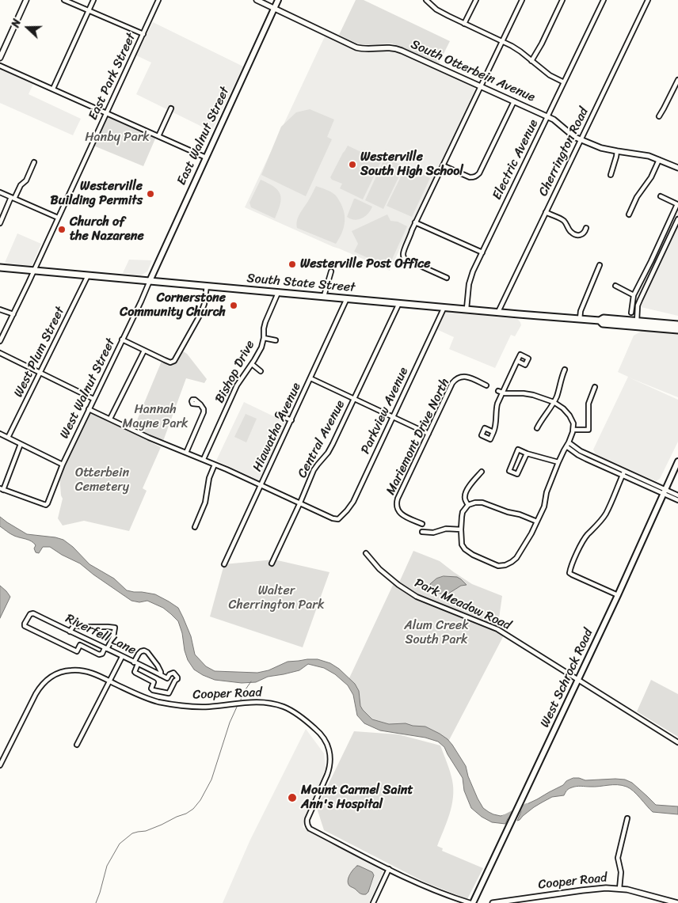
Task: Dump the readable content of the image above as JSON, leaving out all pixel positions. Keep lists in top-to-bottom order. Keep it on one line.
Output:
{"streets":{"main road":["East Walnut Street","South State Street","West Schrock Road"],"street":["South Otterbein Avenue","East Park Street","Cherrington Road","Electric Avenue","West Plum Street","Bishop Drive","West Walnut Street","Parkview Avenue","Hiawatha Avenue","Mariemont Drive North","Central Avenue","Park Meadow Road","Riverfell Lane","Cooper Road"]},"crossings":[["South Otterbein Avenue","East Walnut Street"],["South Otterbein Avenue","Cherrington Road"],["South Otterbein Avenue","Electric Avenue"],["East Park Street","South State Street"],["East Walnut Street","South State Street"],["East Walnut Street","West Walnut Street"],["Cherrington Road","South State Street"],["Electric Avenue","South State Street"],["South State Street","West Plum Street"],["South State Street","Bishop Drive"],["South State Street","West Walnut Street"],["South State Street","Parkview Avenue"],["South State Street","Hiawatha Avenue"],["South State Street","Central Avenue"],["Parkview Avenue","Central Avenue"],["Park Meadow Road","West Schrock Road"],["West Schrock Road","Cooper Road"]],"parks":["Hanby Park","Hannah Mayne Park","Otterbein Cemetery","Walter Cherrington Park","Alum Creek South Park"],"places":["Westerville South High School","Westerville Building Permits","Church of the Nazarene","Westerville Post Office","Cornerstone Community Church","Mount Carmel Saint Ann's Hospital"],"north":"left"}
